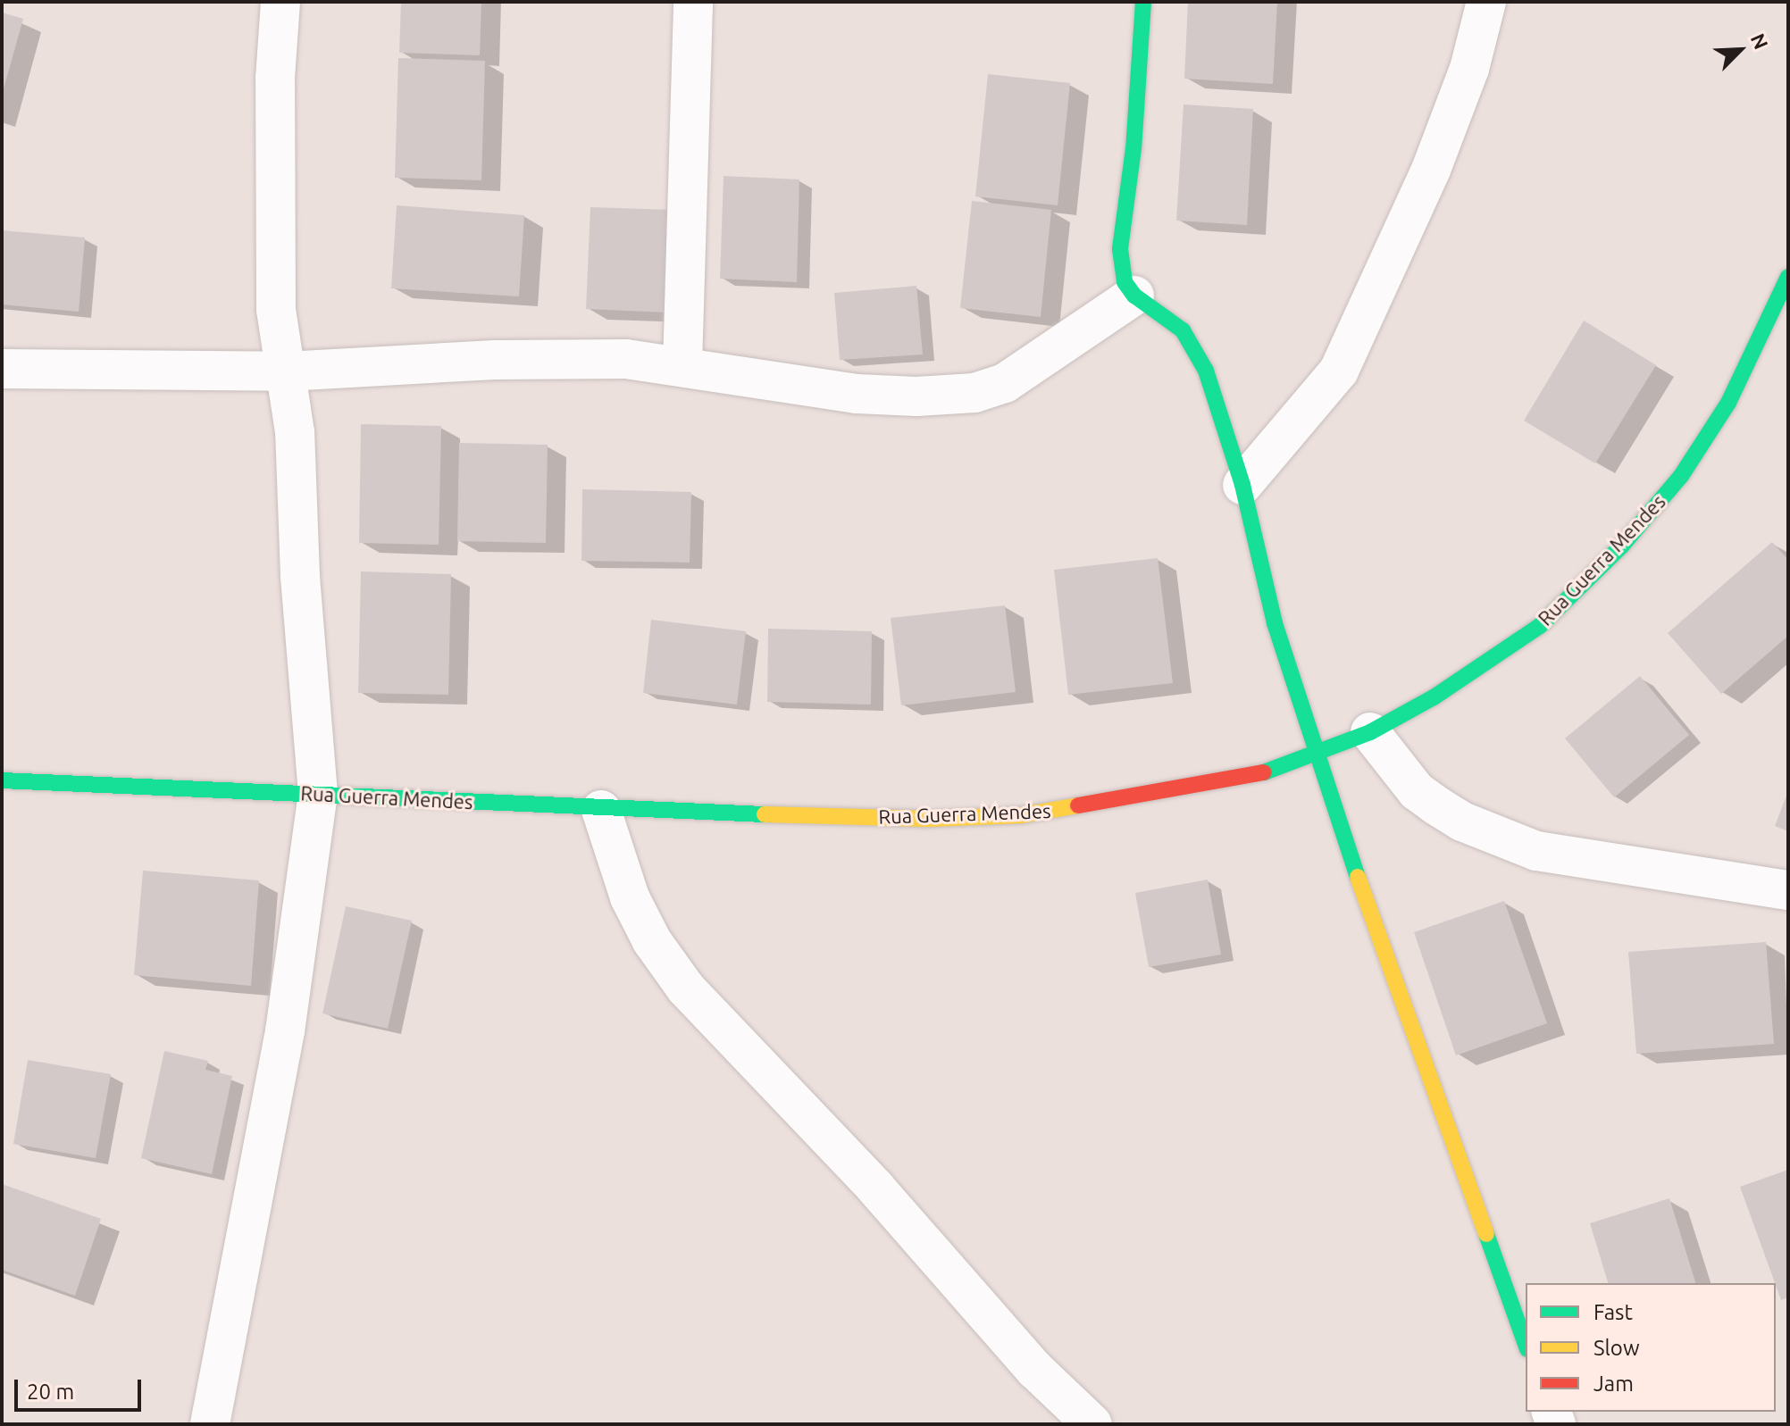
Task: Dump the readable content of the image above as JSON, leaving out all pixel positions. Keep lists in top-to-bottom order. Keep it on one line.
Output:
{"streets":{"street":["Rua Guerra Mendes"]},"legend":["Fast","Slow","Jam"],"scale_bar":"20 m","north":"top right"}
